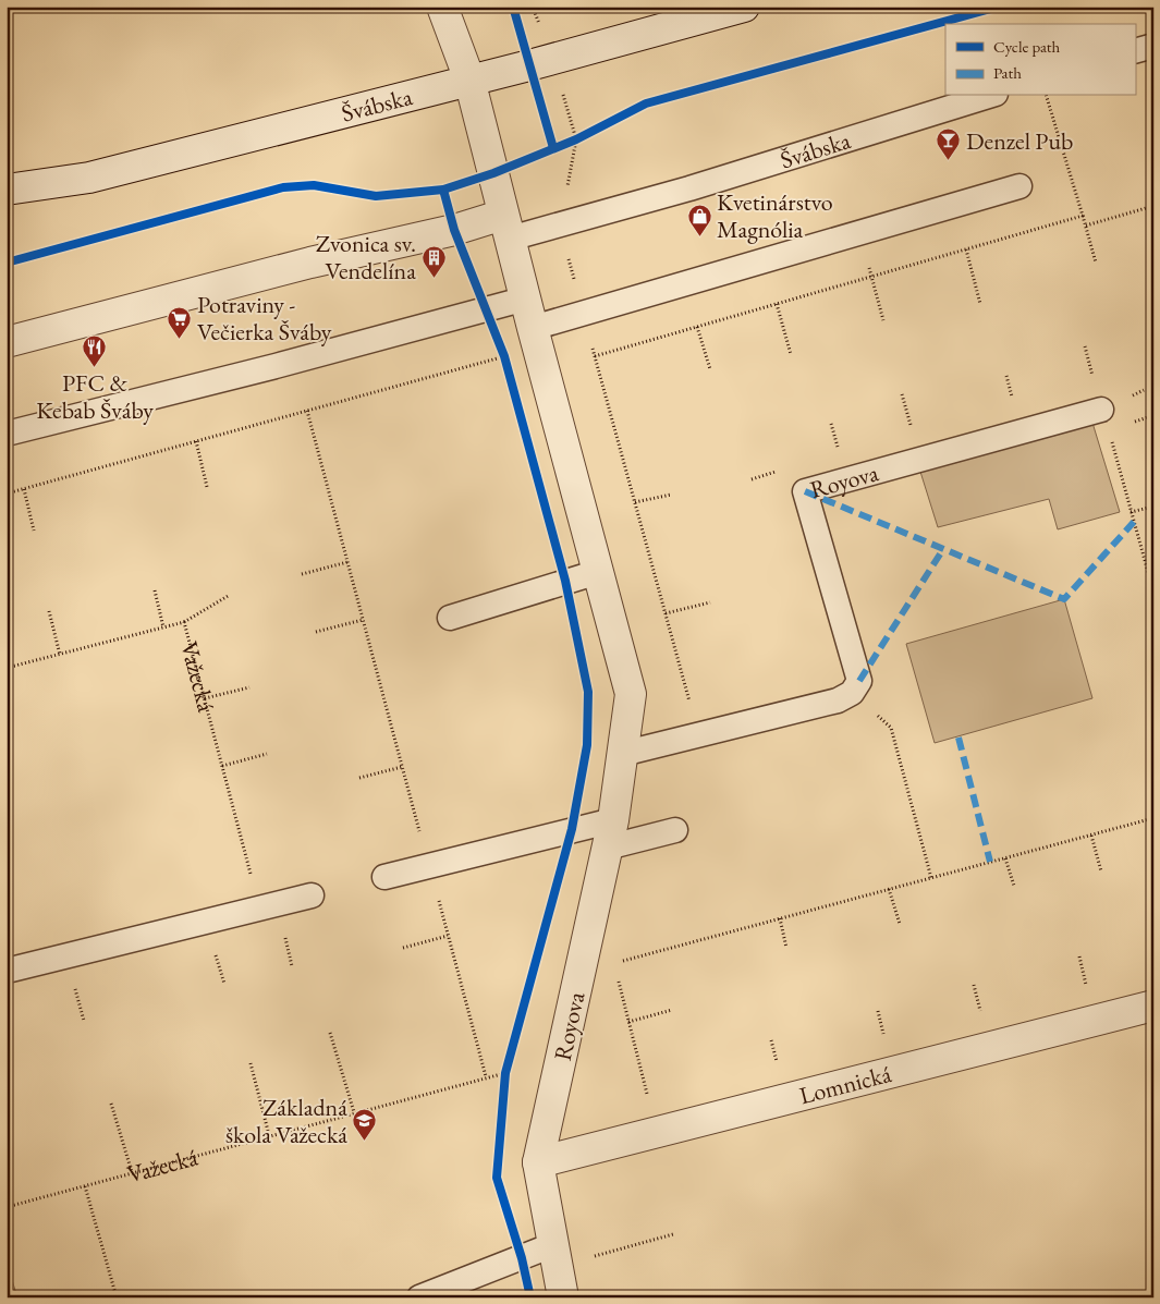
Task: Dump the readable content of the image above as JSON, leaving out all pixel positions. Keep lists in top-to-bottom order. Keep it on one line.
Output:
{"streets":{"street":["Švábska","Royova","Lomnická"],"path":["Važecká"]},"crossings":[["Švábska","Royova"],["Royova","Lomnická"]],"places":{"bar":["Denzel Pub"],"shop":["Kvetinárstvo Magnólia"],"building":["Zvonica sv. Vendelína"],"supermarket":["Potraviny - Večierka Šváby"],"restaurant":["PFC & Kebab Šváby"],"school or university":["Základná škola Važecká"]},"legend":["Cycle path","Path"]}
